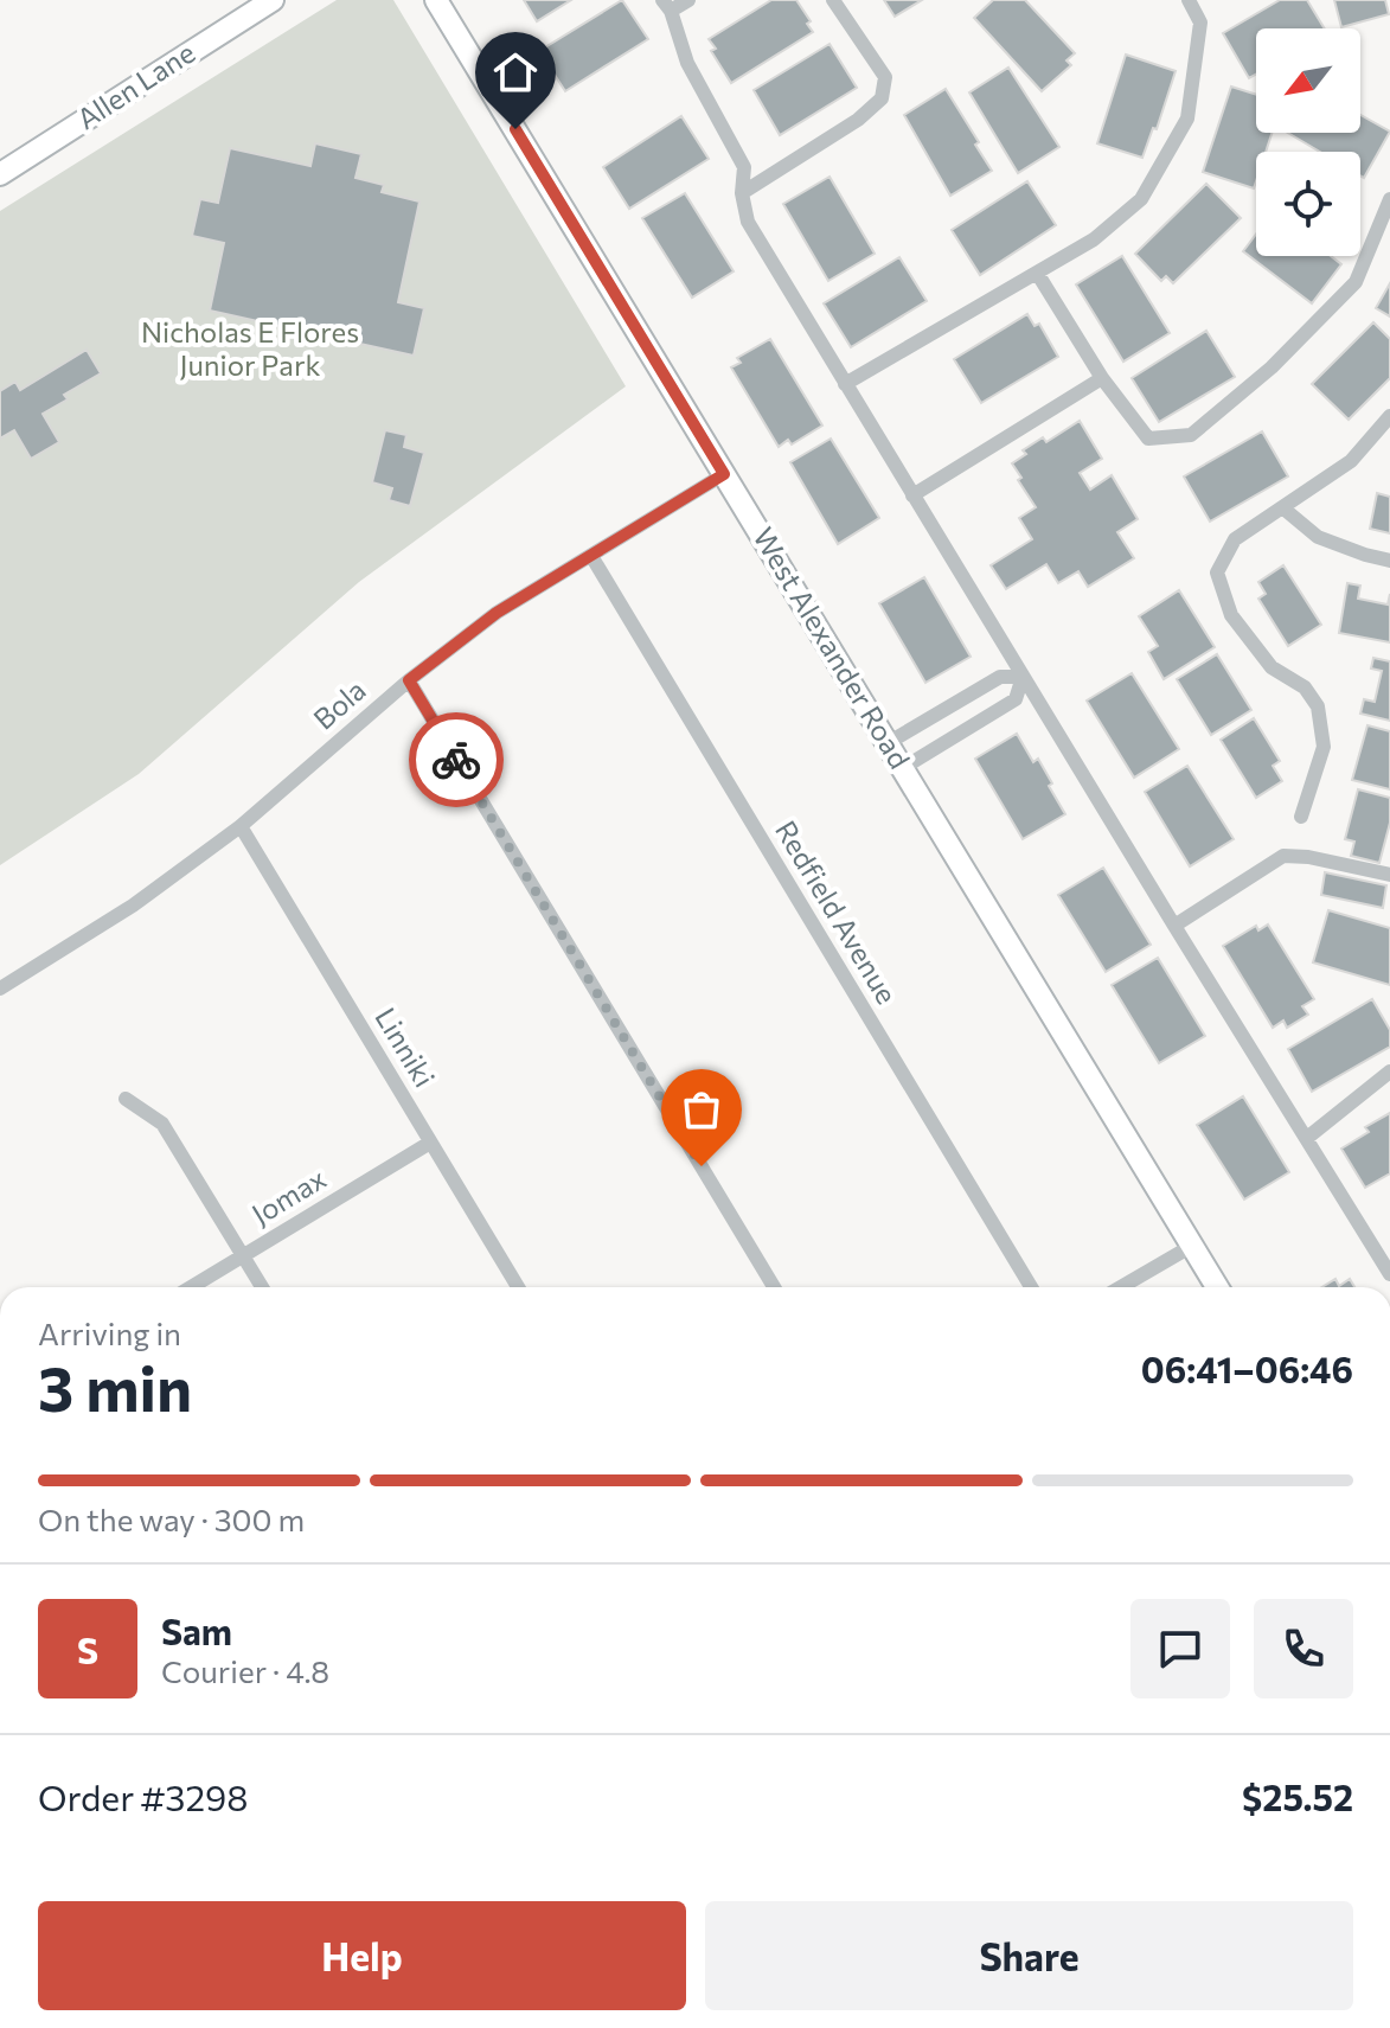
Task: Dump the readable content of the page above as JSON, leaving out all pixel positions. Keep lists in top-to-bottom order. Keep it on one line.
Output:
{"streets":{"main road":["Allen Lane","West Alexander Road"],"street":["Bola","Redfield Avenue","Linniki","Jomax"]},"crossings":[["West Alexander Road","Bola"],["Bola","Redfield Avenue"],["Bola","Linniki"],["Linniki","Jomax"]],"parks":["Nicholas E Flores Junior Park"],"north":"bottom left","page":{"heading":["3 min","Arriving in","06:41–06:46"],"panel":["Sam","Courier · 4.8","Order #3298","$25.52"],"bar":"On the way · 300 m","round":"S","buttons":["Help","Share"]}}
